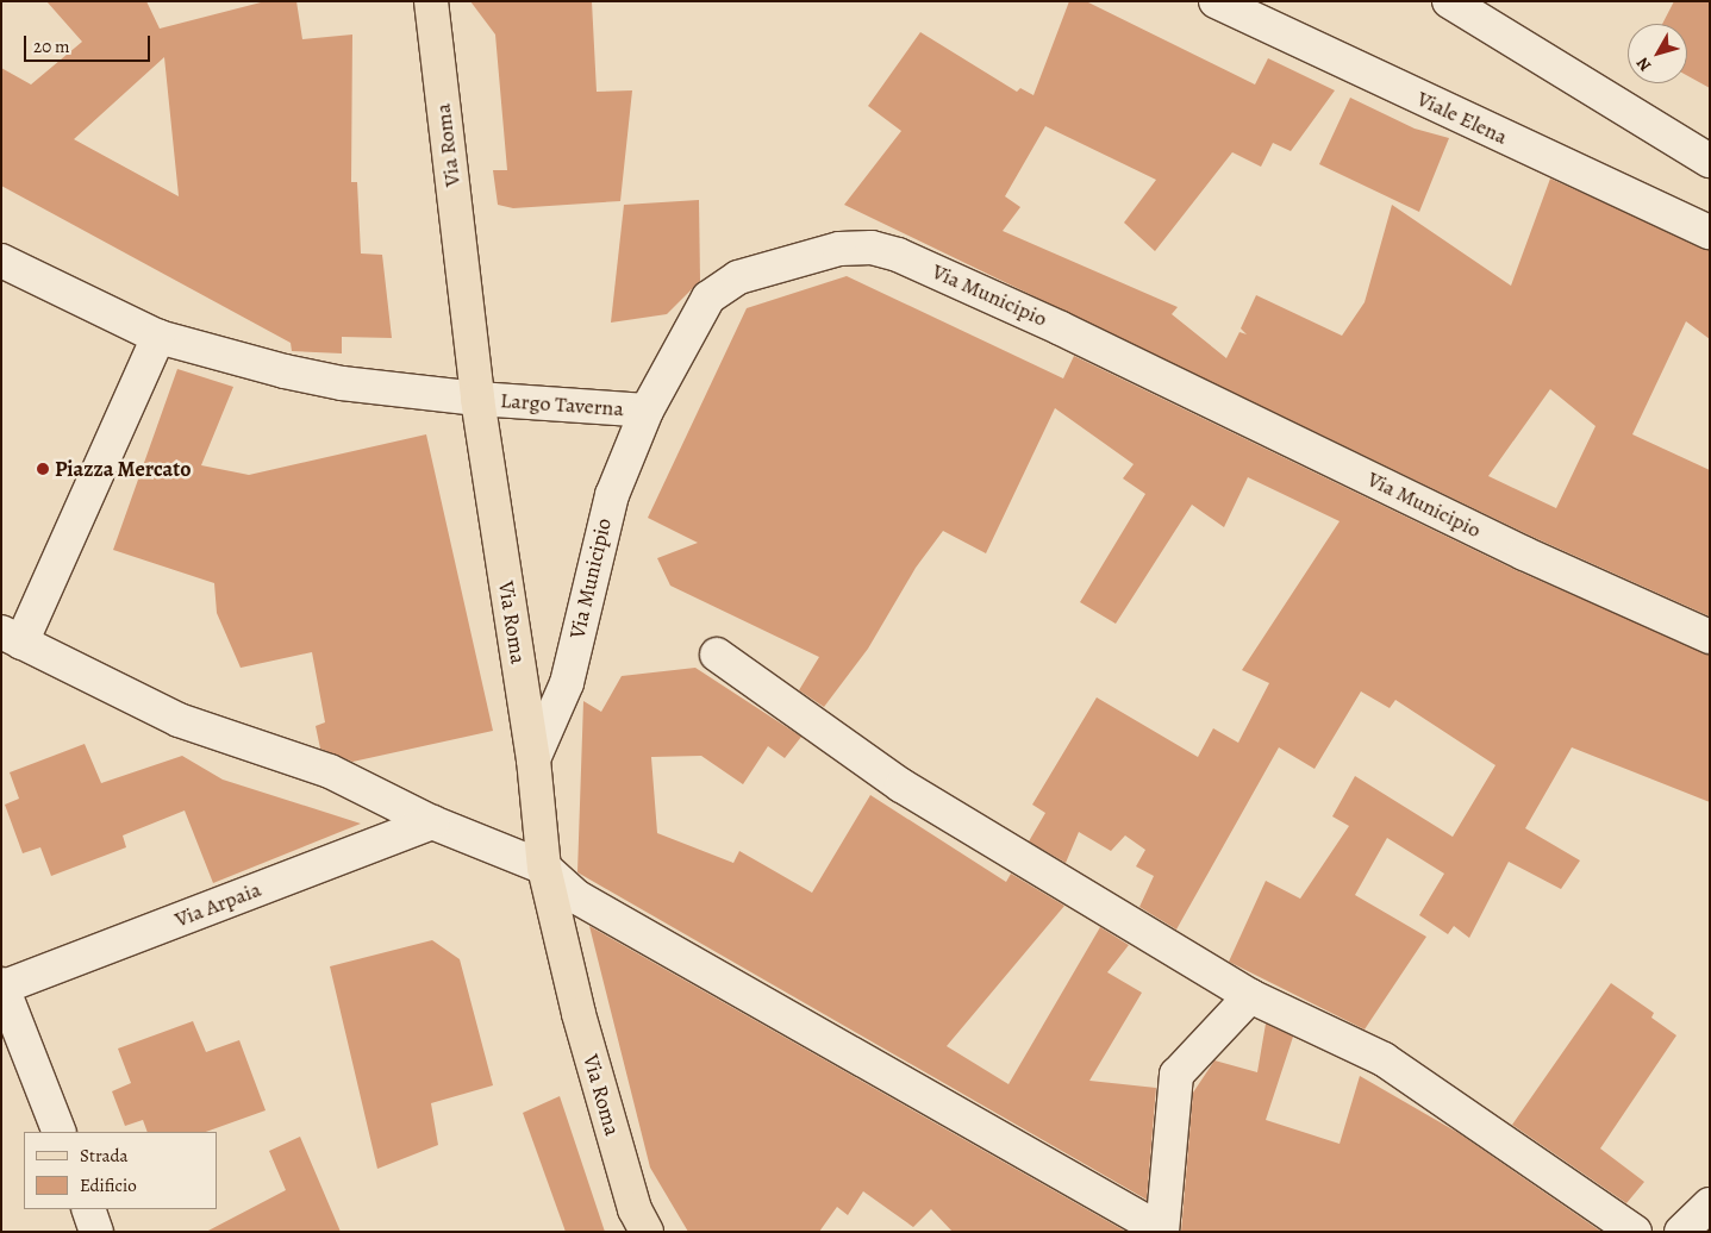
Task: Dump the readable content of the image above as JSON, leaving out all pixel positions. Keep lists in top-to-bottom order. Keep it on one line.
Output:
{"streets":{"main road":["Via Roma"],"street":["Viale Elena","Via Municipio","Largo Taverna","Via Arpaia"]},"crossings":[["Via Roma","Via Municipio"],["Via Roma","Largo Taverna"],["Via Municipio","Largo Taverna"]],"places":["Piazza Mercato"],"legend":["Strada","Edificio"],"scale_bar":"20 m","north":"bottom left"}
